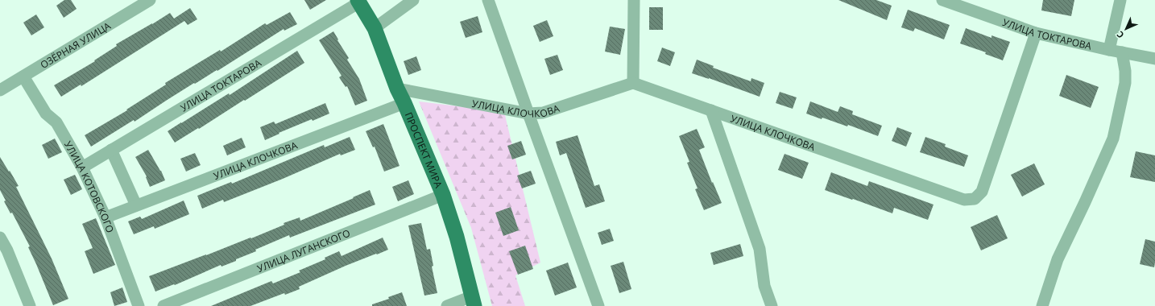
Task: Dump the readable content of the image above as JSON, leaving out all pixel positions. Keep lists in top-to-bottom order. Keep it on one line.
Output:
{"streets":{"main road":["ПРОСПЕКТ МИРА"],"street":["УЛИЦА ТОКТАРОВА","ОЗЁРНАЯ УЛИЦА","УЛИЦА КЛОЧКОВА","УЛИЦА КОТОВСКОГО","УЛИЦА ЛУГАНСКОГО"]},"crossings":[["УЛИЦА ТОКТАРОВА","УЛИЦА КЛОЧКОВА"],["УЛИЦА ТОКТАРОВА","ПРОСПЕКТ МИРА"],["УЛИЦА ТОКТАРОВА","УЛИЦА КОТОВСКОГО"],["ОЗЁРНАЯ УЛИЦА","УЛИЦА КОТОВСКОГО"],["УЛИЦА КЛОЧКОВА","ПРОСПЕКТ МИРА"],["УЛИЦА КЛОЧКОВА","УЛИЦА КОТОВСКОГО"],["ПРОСПЕКТ МИРА","УЛИЦА ЛУГАНСКОГО"]],"north":"bottom left"}
